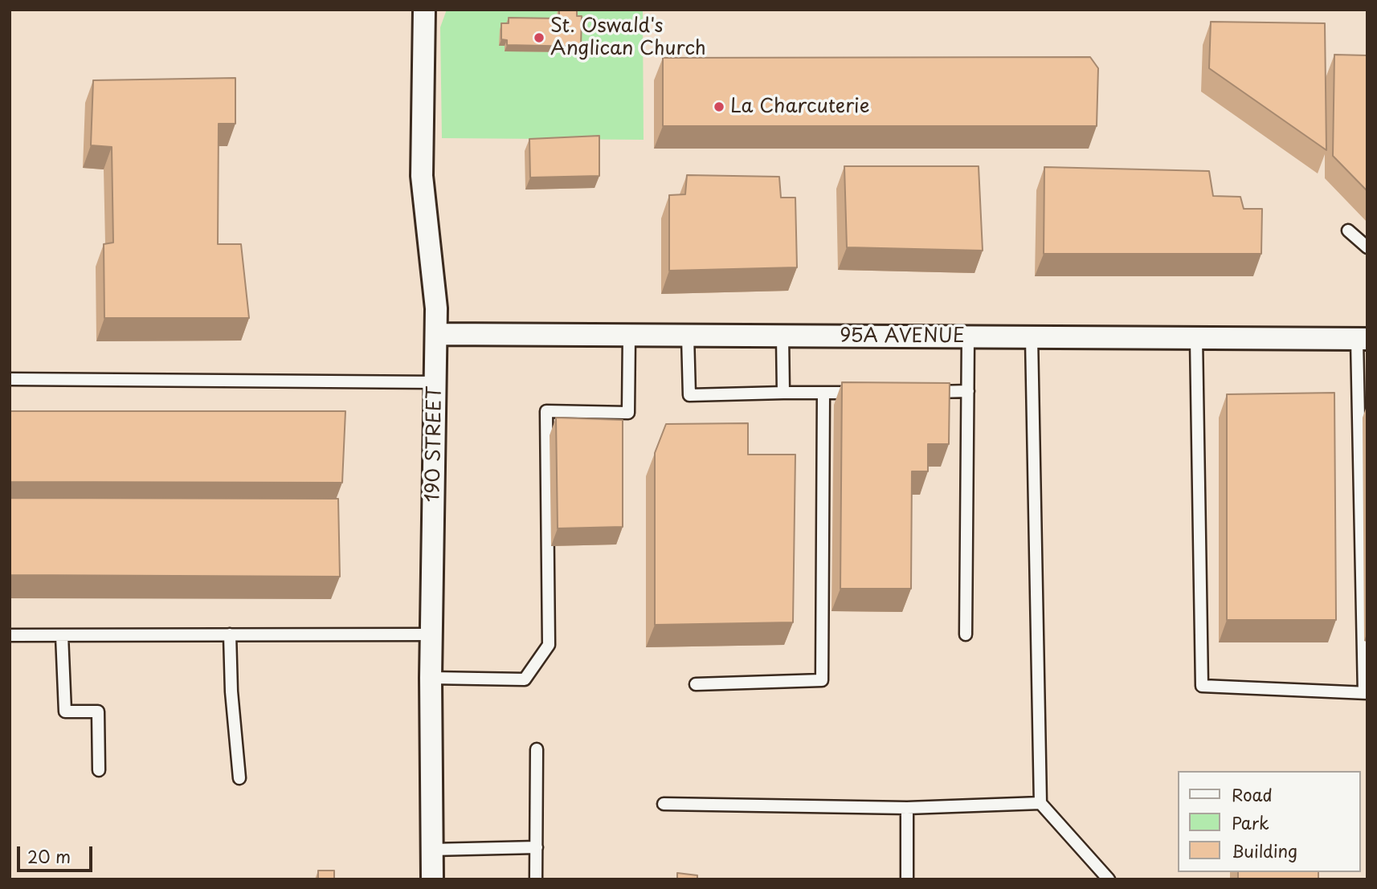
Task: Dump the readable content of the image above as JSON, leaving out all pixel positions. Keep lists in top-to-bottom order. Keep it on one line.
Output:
{"streets":{"street":["95A AVENUE","190 STREET"]},"crossings":[["95A AVENUE","190 STREET"]],"places":["St. Oswald's Anglican Church","La Charcuterie"],"legend":["Road","Park","Building"],"scale_bar":"20 m"}
